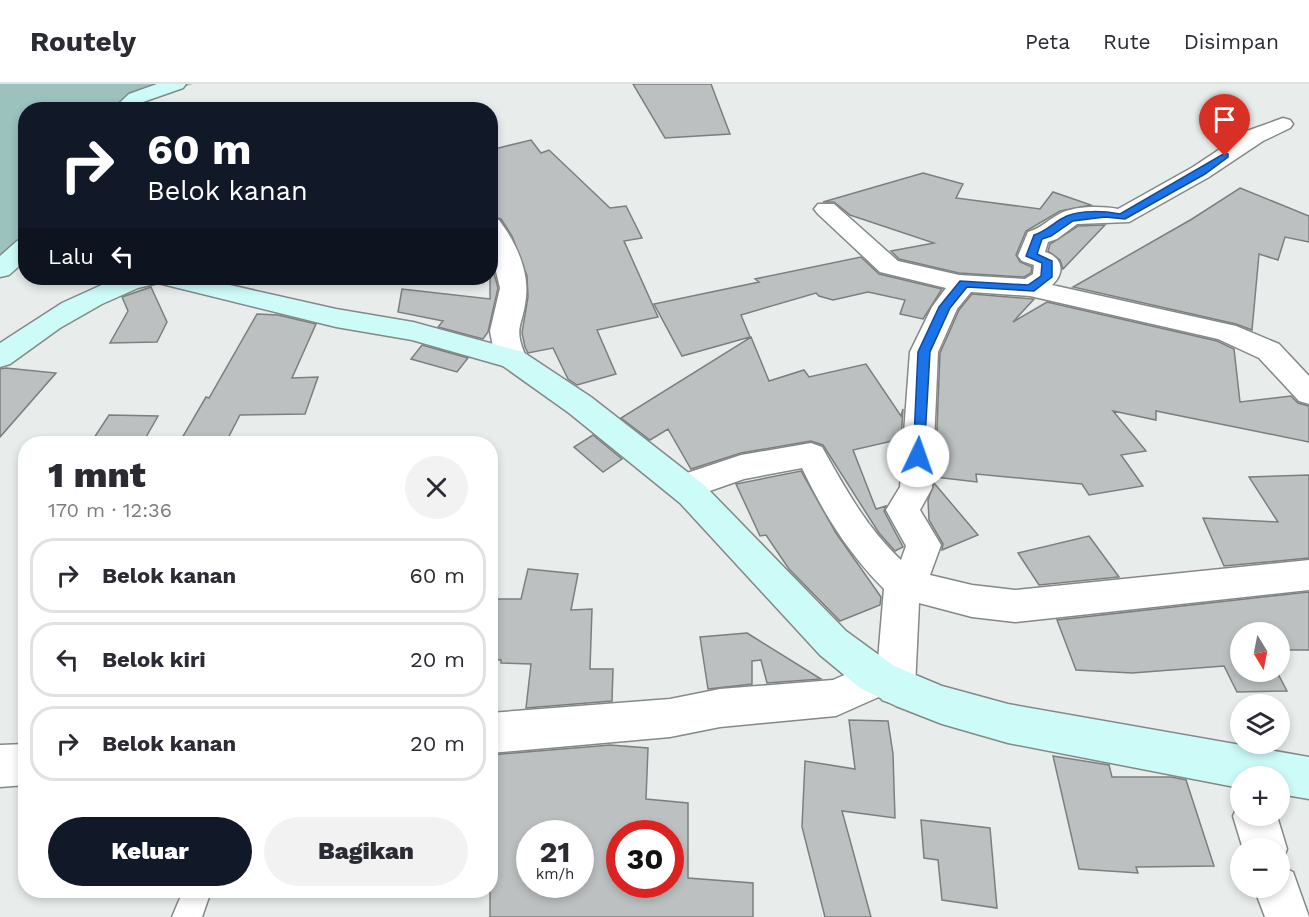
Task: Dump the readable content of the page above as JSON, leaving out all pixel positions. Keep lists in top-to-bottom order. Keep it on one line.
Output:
{"north":"bottom","page":{"header":"Routely","nav":["Peta","Rute","Disimpan"],"turn":["60 m","Belok kanan"],"then":"Lalu","heading":["1 mnt","170 m · 12:36"],"list":[{"name":"Belok kanan","value":"60 m"},{"name":"Belok kiri","value":"20 m"},{"name":"Belok kanan","value":"20 m"}],"map_buttons":["+","−"],"buttons":["Keluar","Bagikan"],"speed":"21 km/h","limit":"30"}}
